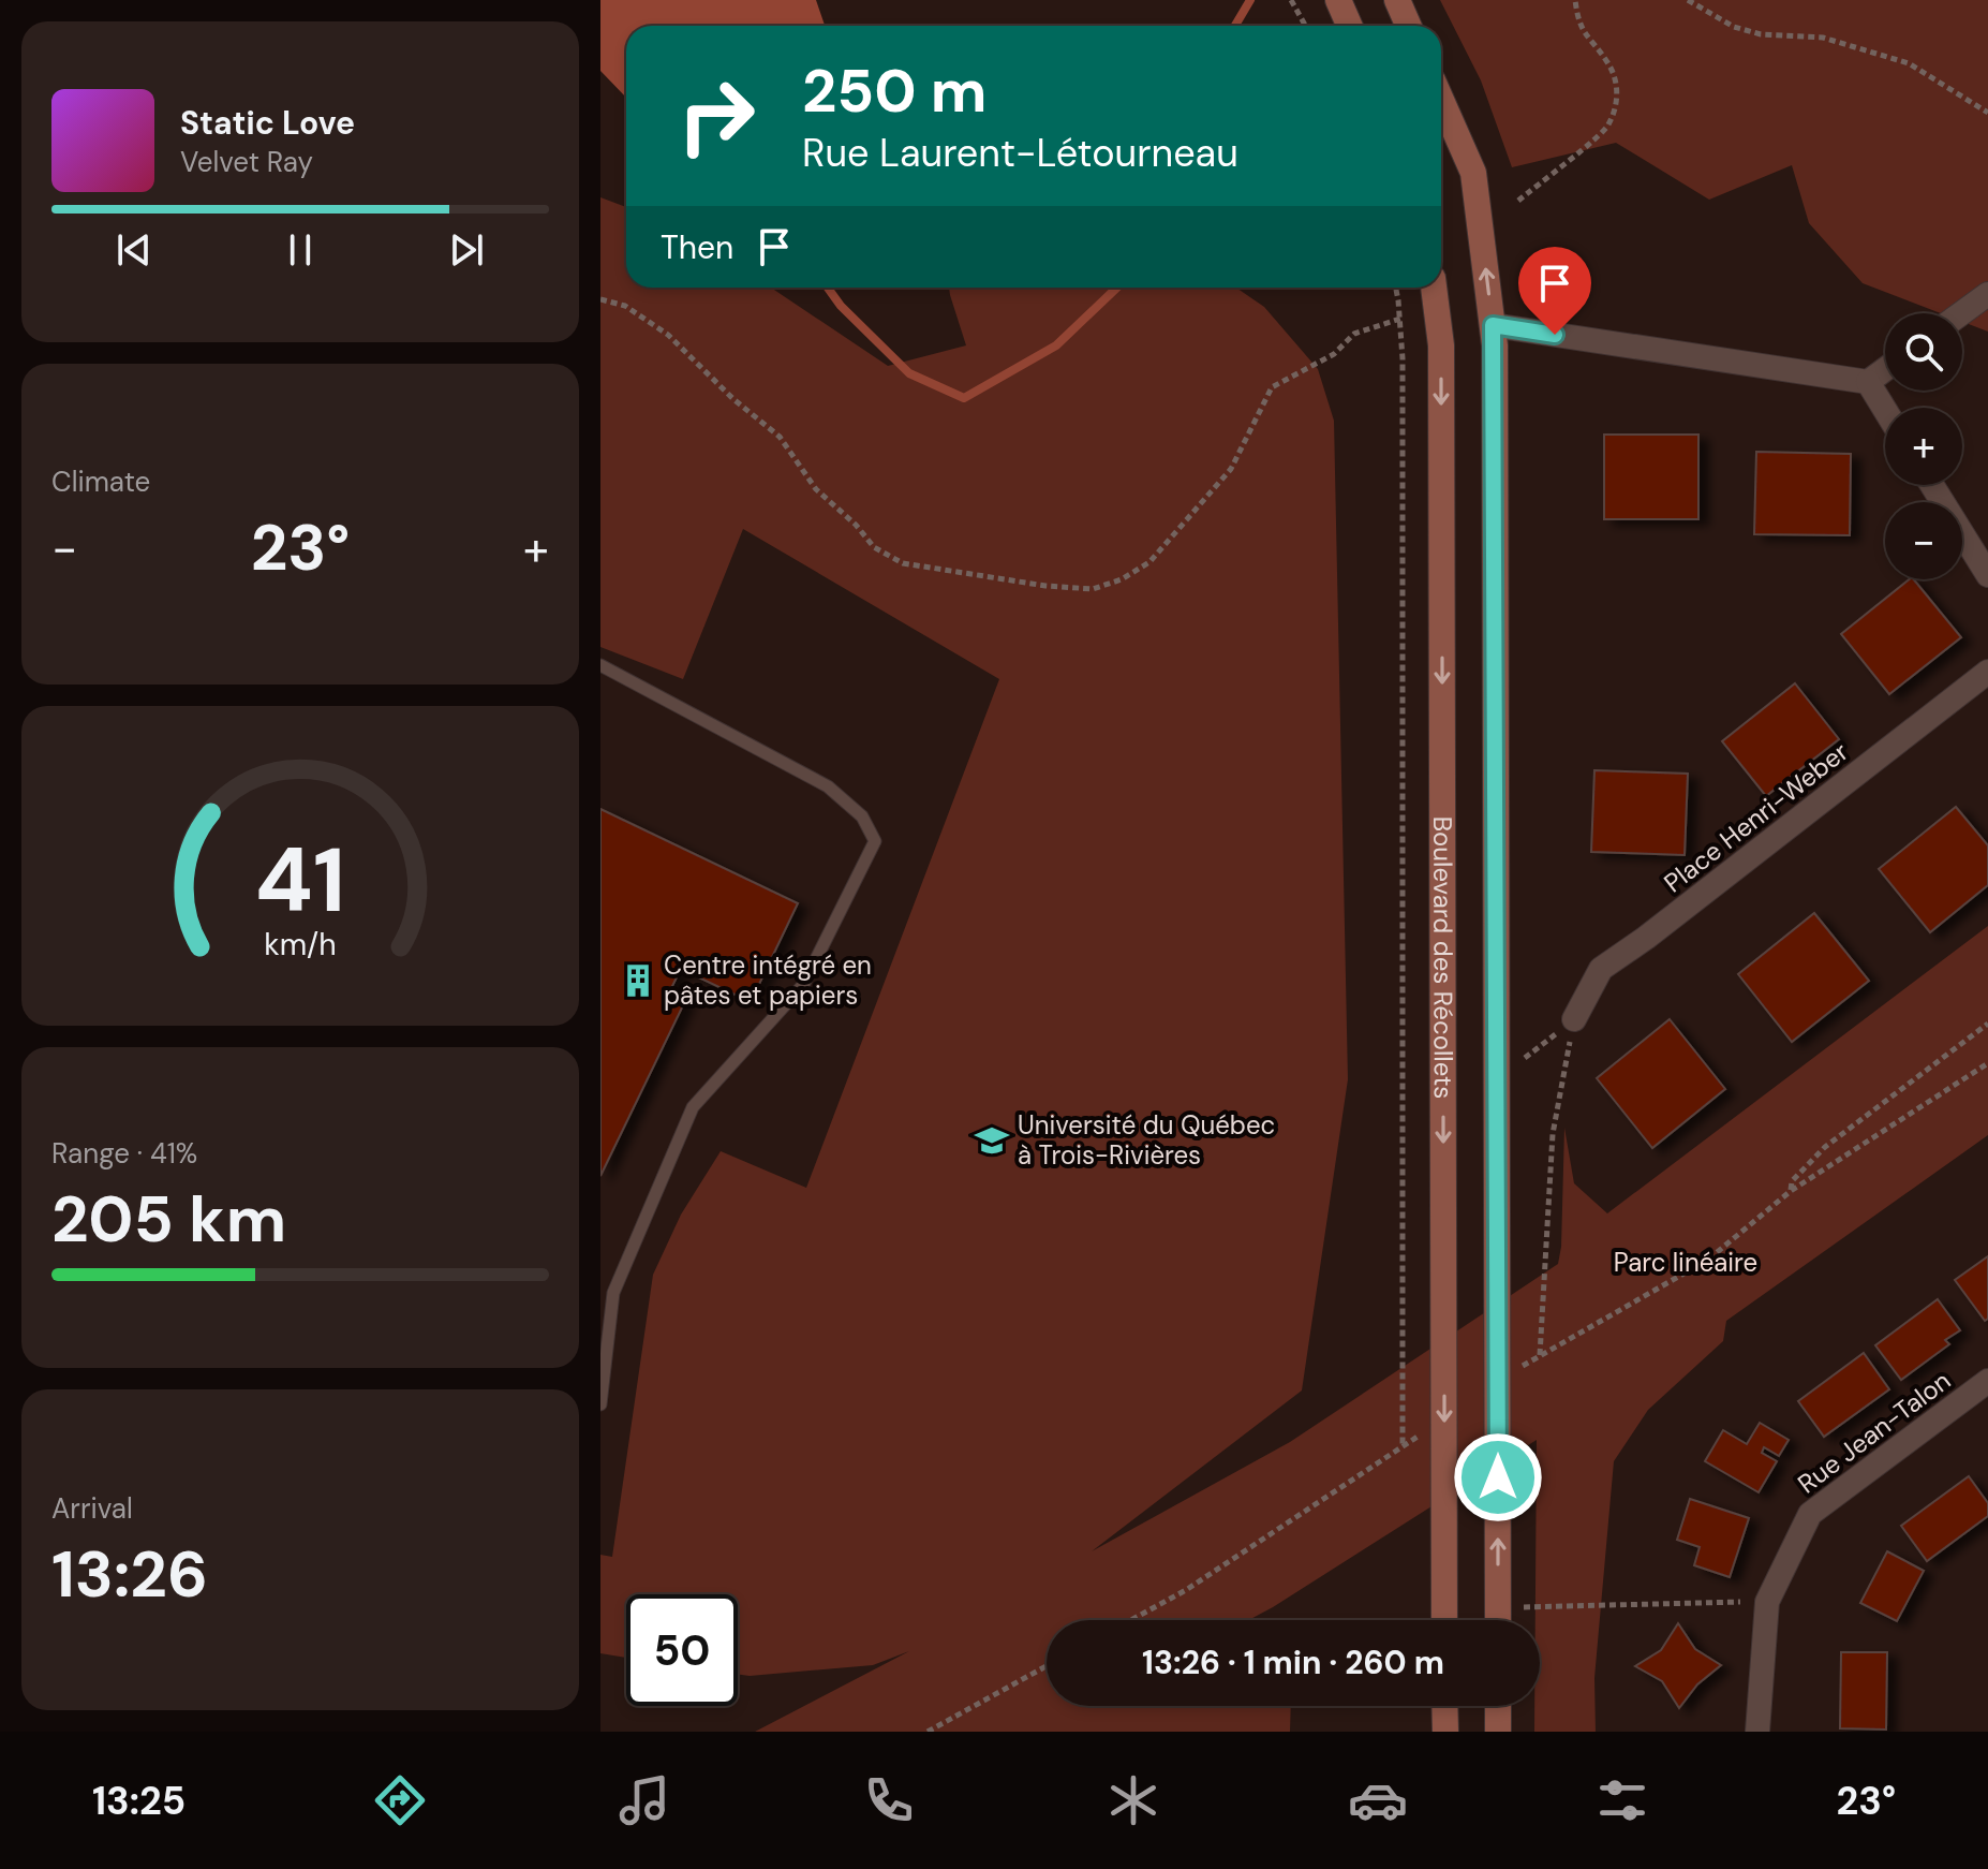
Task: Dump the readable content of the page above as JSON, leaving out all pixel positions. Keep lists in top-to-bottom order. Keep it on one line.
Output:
{"streets":{"main road":["Boulevard des Récollets"],"street":["Place Henri-Weber","Rue Jean-Talon"]},"parks":["Parc linéaire"],"places":{"building":["Centre intégré en pâtes et papiers"],"school or university":["Université du Québec à Trois-Rivières"]},"page":{"turn":["250 m","Rue Laurent-Létourneau"],"song":["Static Love","Velvet Ray"],"then":"Then","map_buttons":["+","−"],"tile":["Climate",["Range · 41%","205 km"],["Arrival","13:26"]],"heat":["−","23°","+"],"limit":"50","trip":"13:26 · 1 min · 260 m","tabs":["13:25","23°"],"gauge":["41","km/h"]}}
